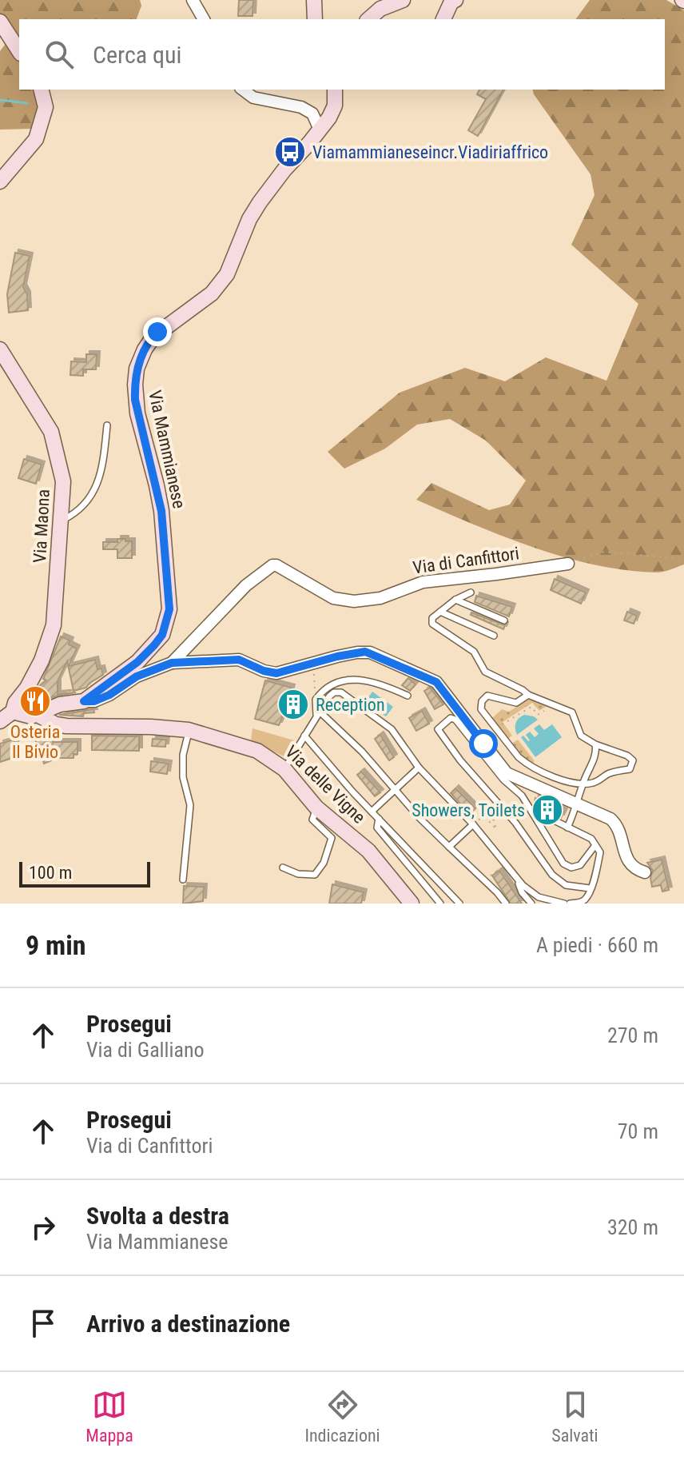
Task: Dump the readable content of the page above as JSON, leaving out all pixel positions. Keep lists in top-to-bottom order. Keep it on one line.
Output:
{"streets":{"main road":["Via Mammianese","Via Maona","Via delle Vigne"],"street":["Via di Canfittori"]},"crossings":[["Via Mammianese","Via Maona"],["Via Mammianese","Via di Canfittori"],["Via Mammianese","Via delle Vigne"]],"places":{"bus stop":["Viamammianeseincr.Viadiriaffrico"],"restaurant":["Osteria Il Bivio"],"building":["Reception","Showers, Toilets"]},"scale_bar":"100 m","page":{"search":"Cerca qui","scale":"100 m","heading":["9 min","A piedi · 660 m"],"list":[["Prosegui","Via di Galliano","270 m"],["Prosegui","Via di Canfittori","70 m"],["Svolta a destra","Via Mammianese","320 m"],"Arrivo a destinazione"],"nav":["Mappa","Indicazioni","Salvati"]}}
